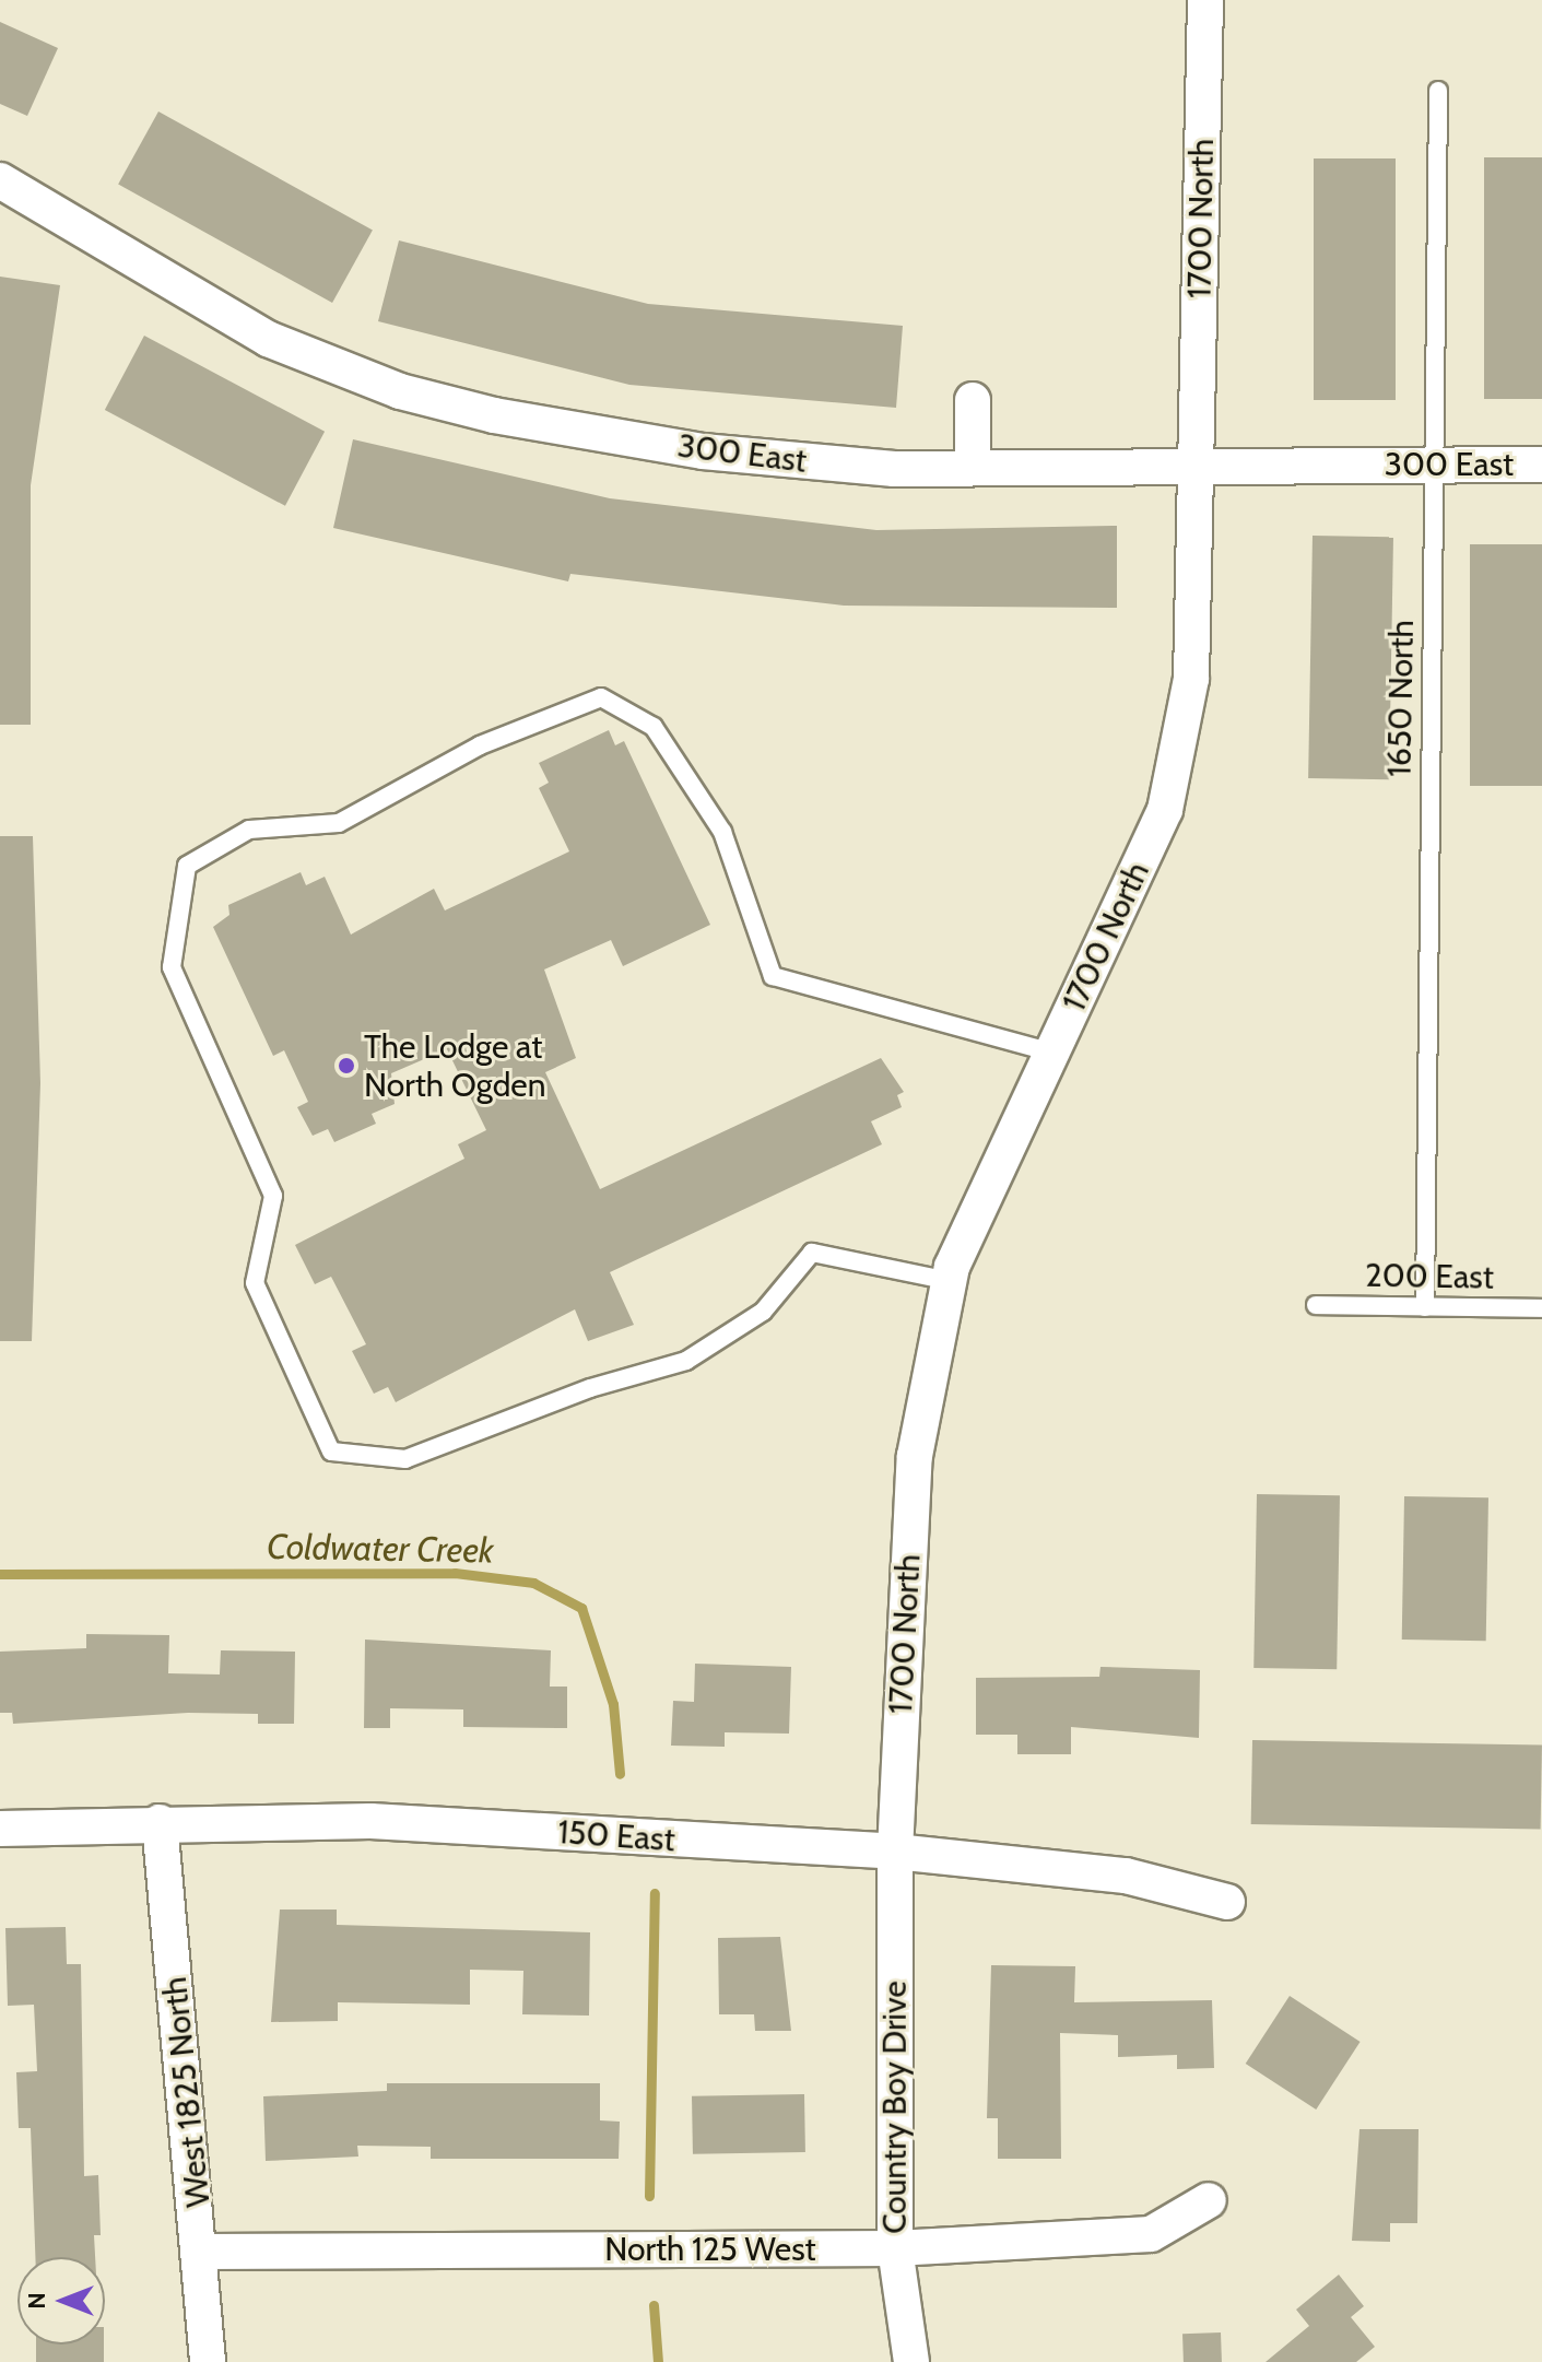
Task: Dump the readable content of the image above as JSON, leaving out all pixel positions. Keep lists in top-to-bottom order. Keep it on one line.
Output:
{"streets":{"street":["1700 North","300 East","150 East","West 1825 North","Country Boy Drive","North 125 West"],"lane":["1650 North","200 East"]},"crossings":[["1700 North","300 East"],["1700 North","150 East"],["1700 North","Country Boy Drive"],["300 East","1650 North"],["1650 North","200 East"],["150 East","West 1825 North"],["150 East","Country Boy Drive"],["West 1825 North","North 125 West"],["Country Boy Drive","North 125 West"]],"water":["Coldwater Creek"],"places":["The Lodge at North Ogden"],"north":"left"}
